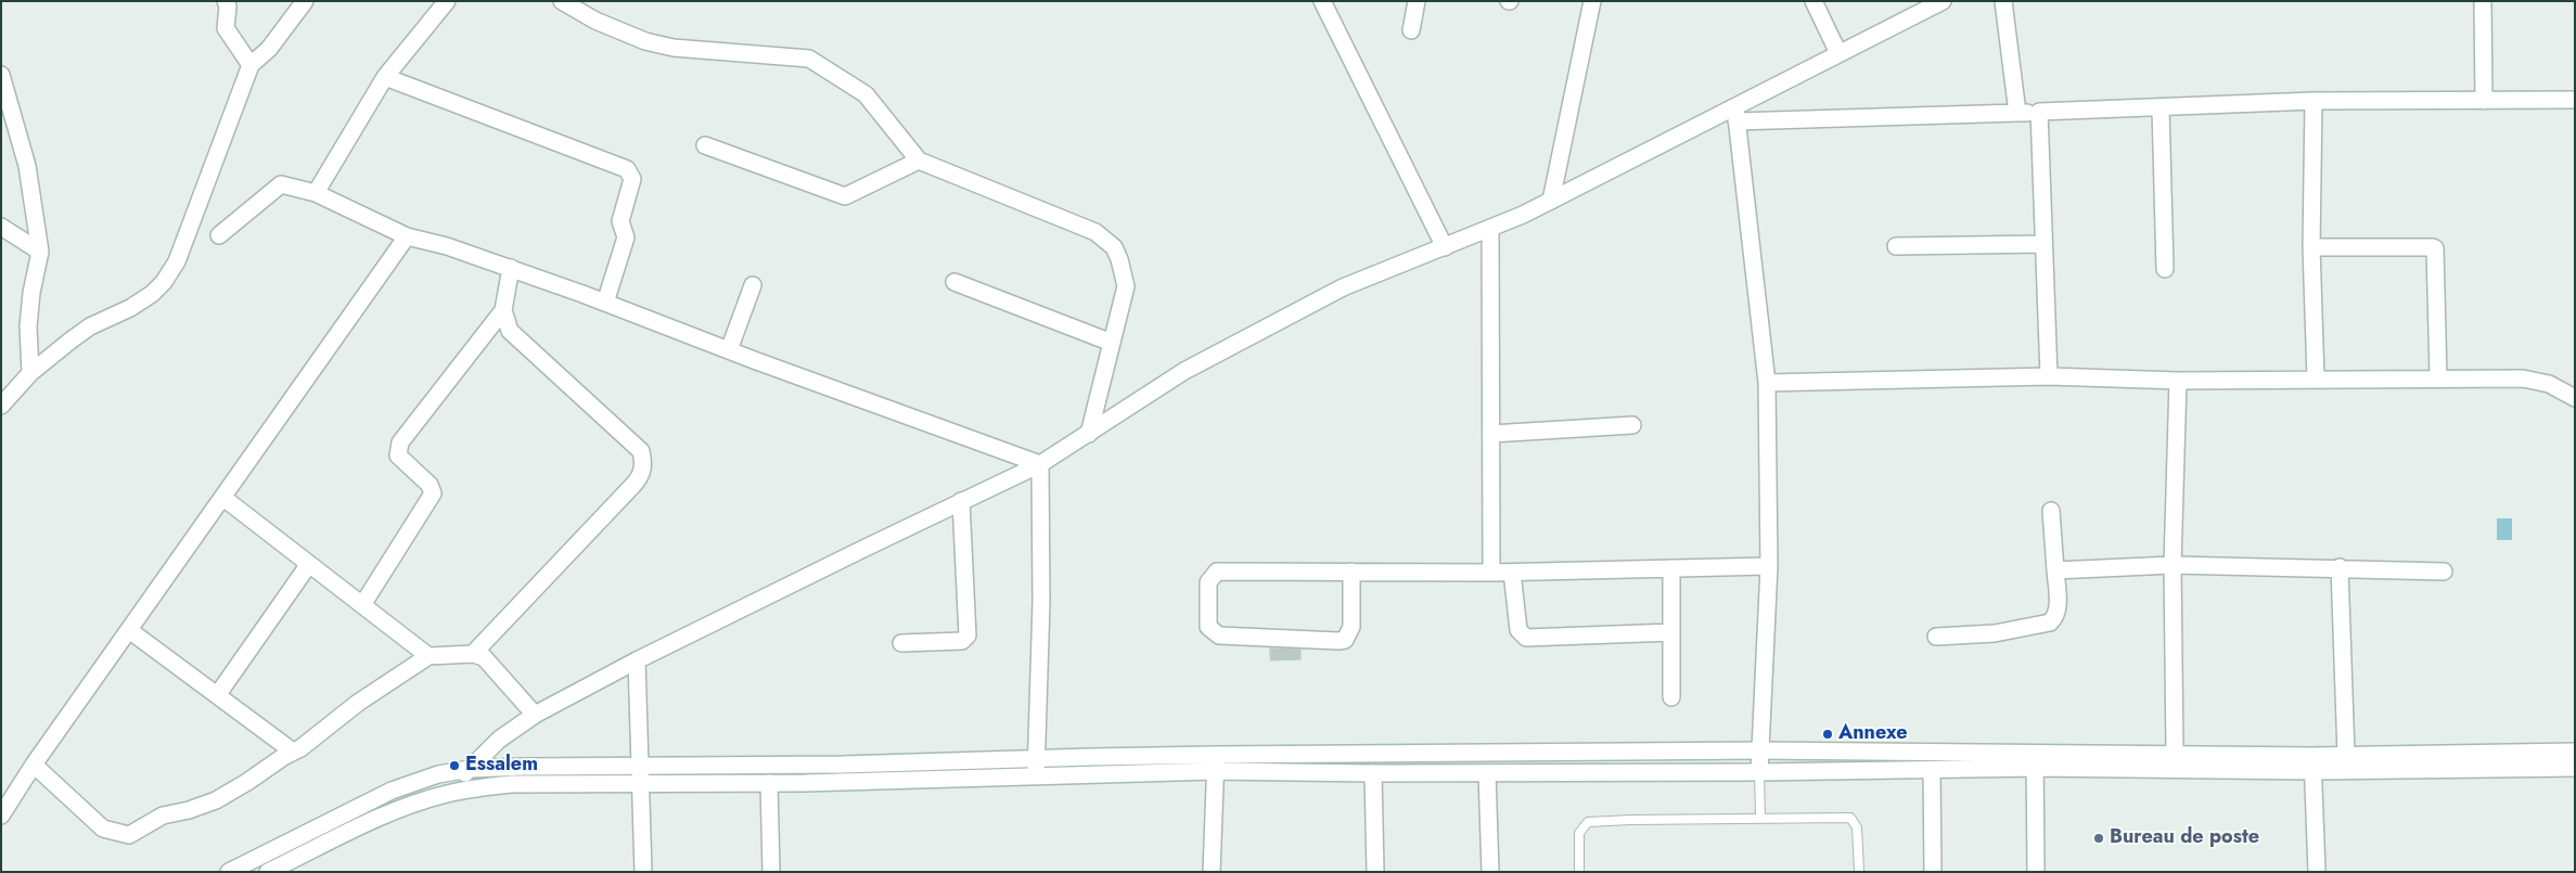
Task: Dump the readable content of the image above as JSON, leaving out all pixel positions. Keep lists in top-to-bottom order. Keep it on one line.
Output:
{"places":["Annexe","Essalem","Bureau de poste"]}
